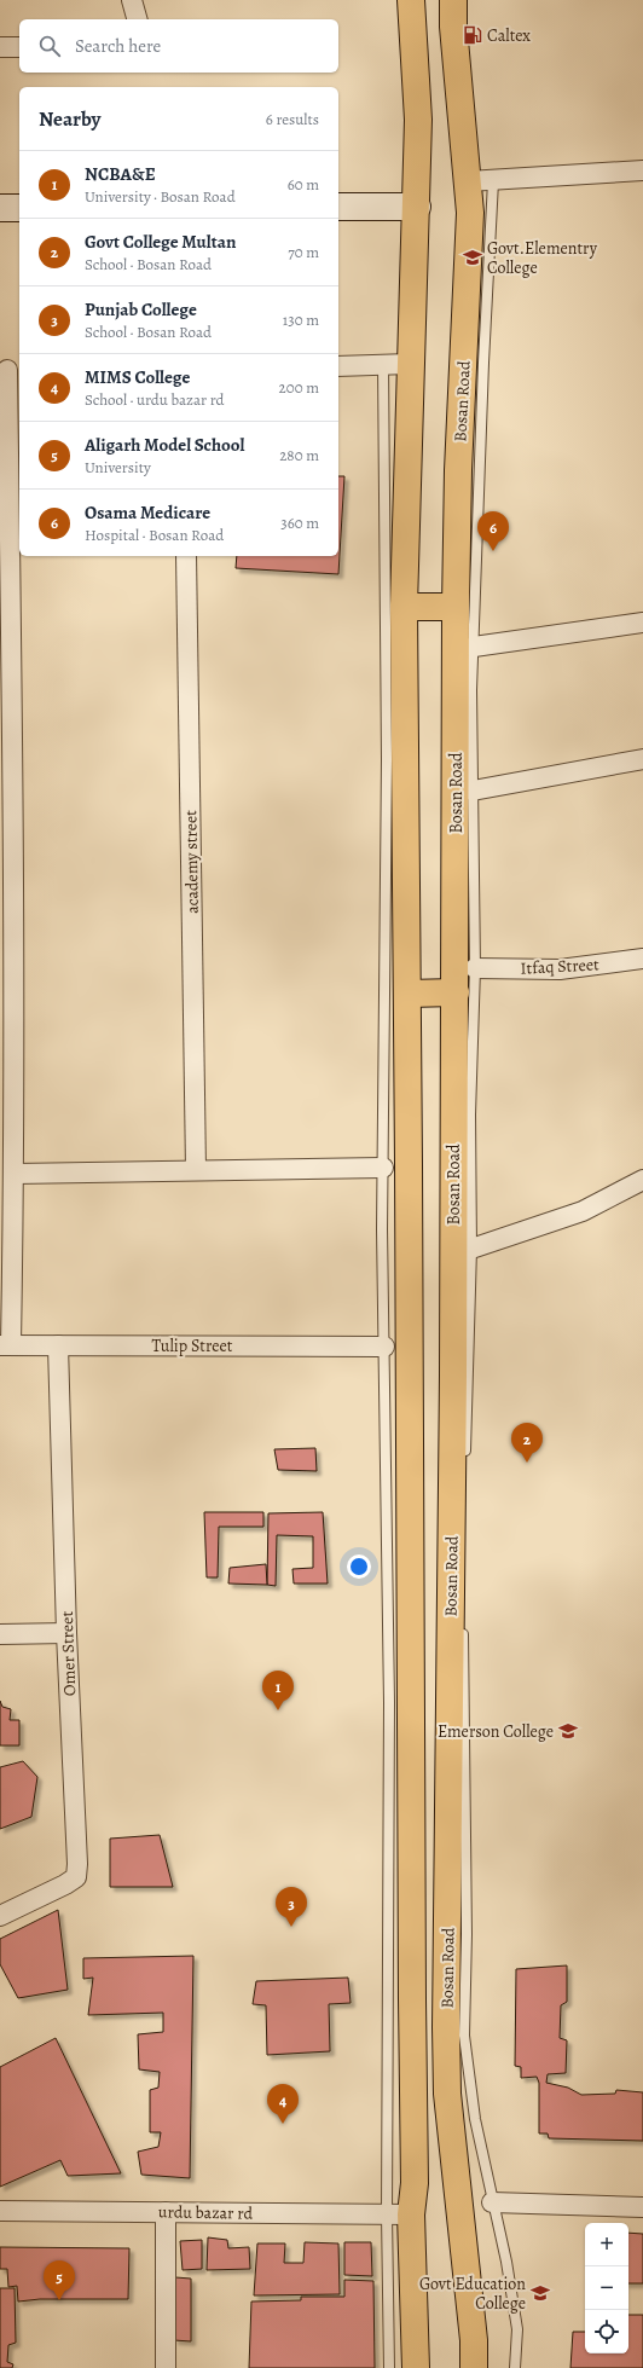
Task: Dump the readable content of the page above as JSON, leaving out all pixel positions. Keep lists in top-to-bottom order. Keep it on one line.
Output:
{"streets":{"main road":["Bosan Road"],"street":["academy street","Itfaq Street","Tulip Street","Omer Street","urdu bazar rd"]},"crossings":[["Bosan Road","urdu bazar rd"],["Tulip Street","Omer Street"]],"places":{"fuel station":["Caltex"],"school or university":["Govt.Elementry College","Emerson College","Govt Education College"]},"page":{"search":"Search here","heading":["Nearby","6 results"],"list":[{"mark":"1","name":"NCBA&E","note":"University · Bosan Road","value":"60 m"},{"mark":"2","name":"Govt College Multan","note":"School · Bosan Road","value":"70 m"},{"mark":"3","name":"Punjab College","note":"School · Bosan Road","value":"130 m"},{"mark":"4","name":"MIMS College","note":"School · urdu bazar rd","value":"200 m"},{"mark":"5","name":"Aligarh Model School","note":"University","value":"280 m"},{"mark":"6","name":"Osama Medicare","note":"Hospital · Bosan Road","value":"360 m"}],"pins":["6","2","1","3","4","5"],"map_buttons":["+","−"]}}
